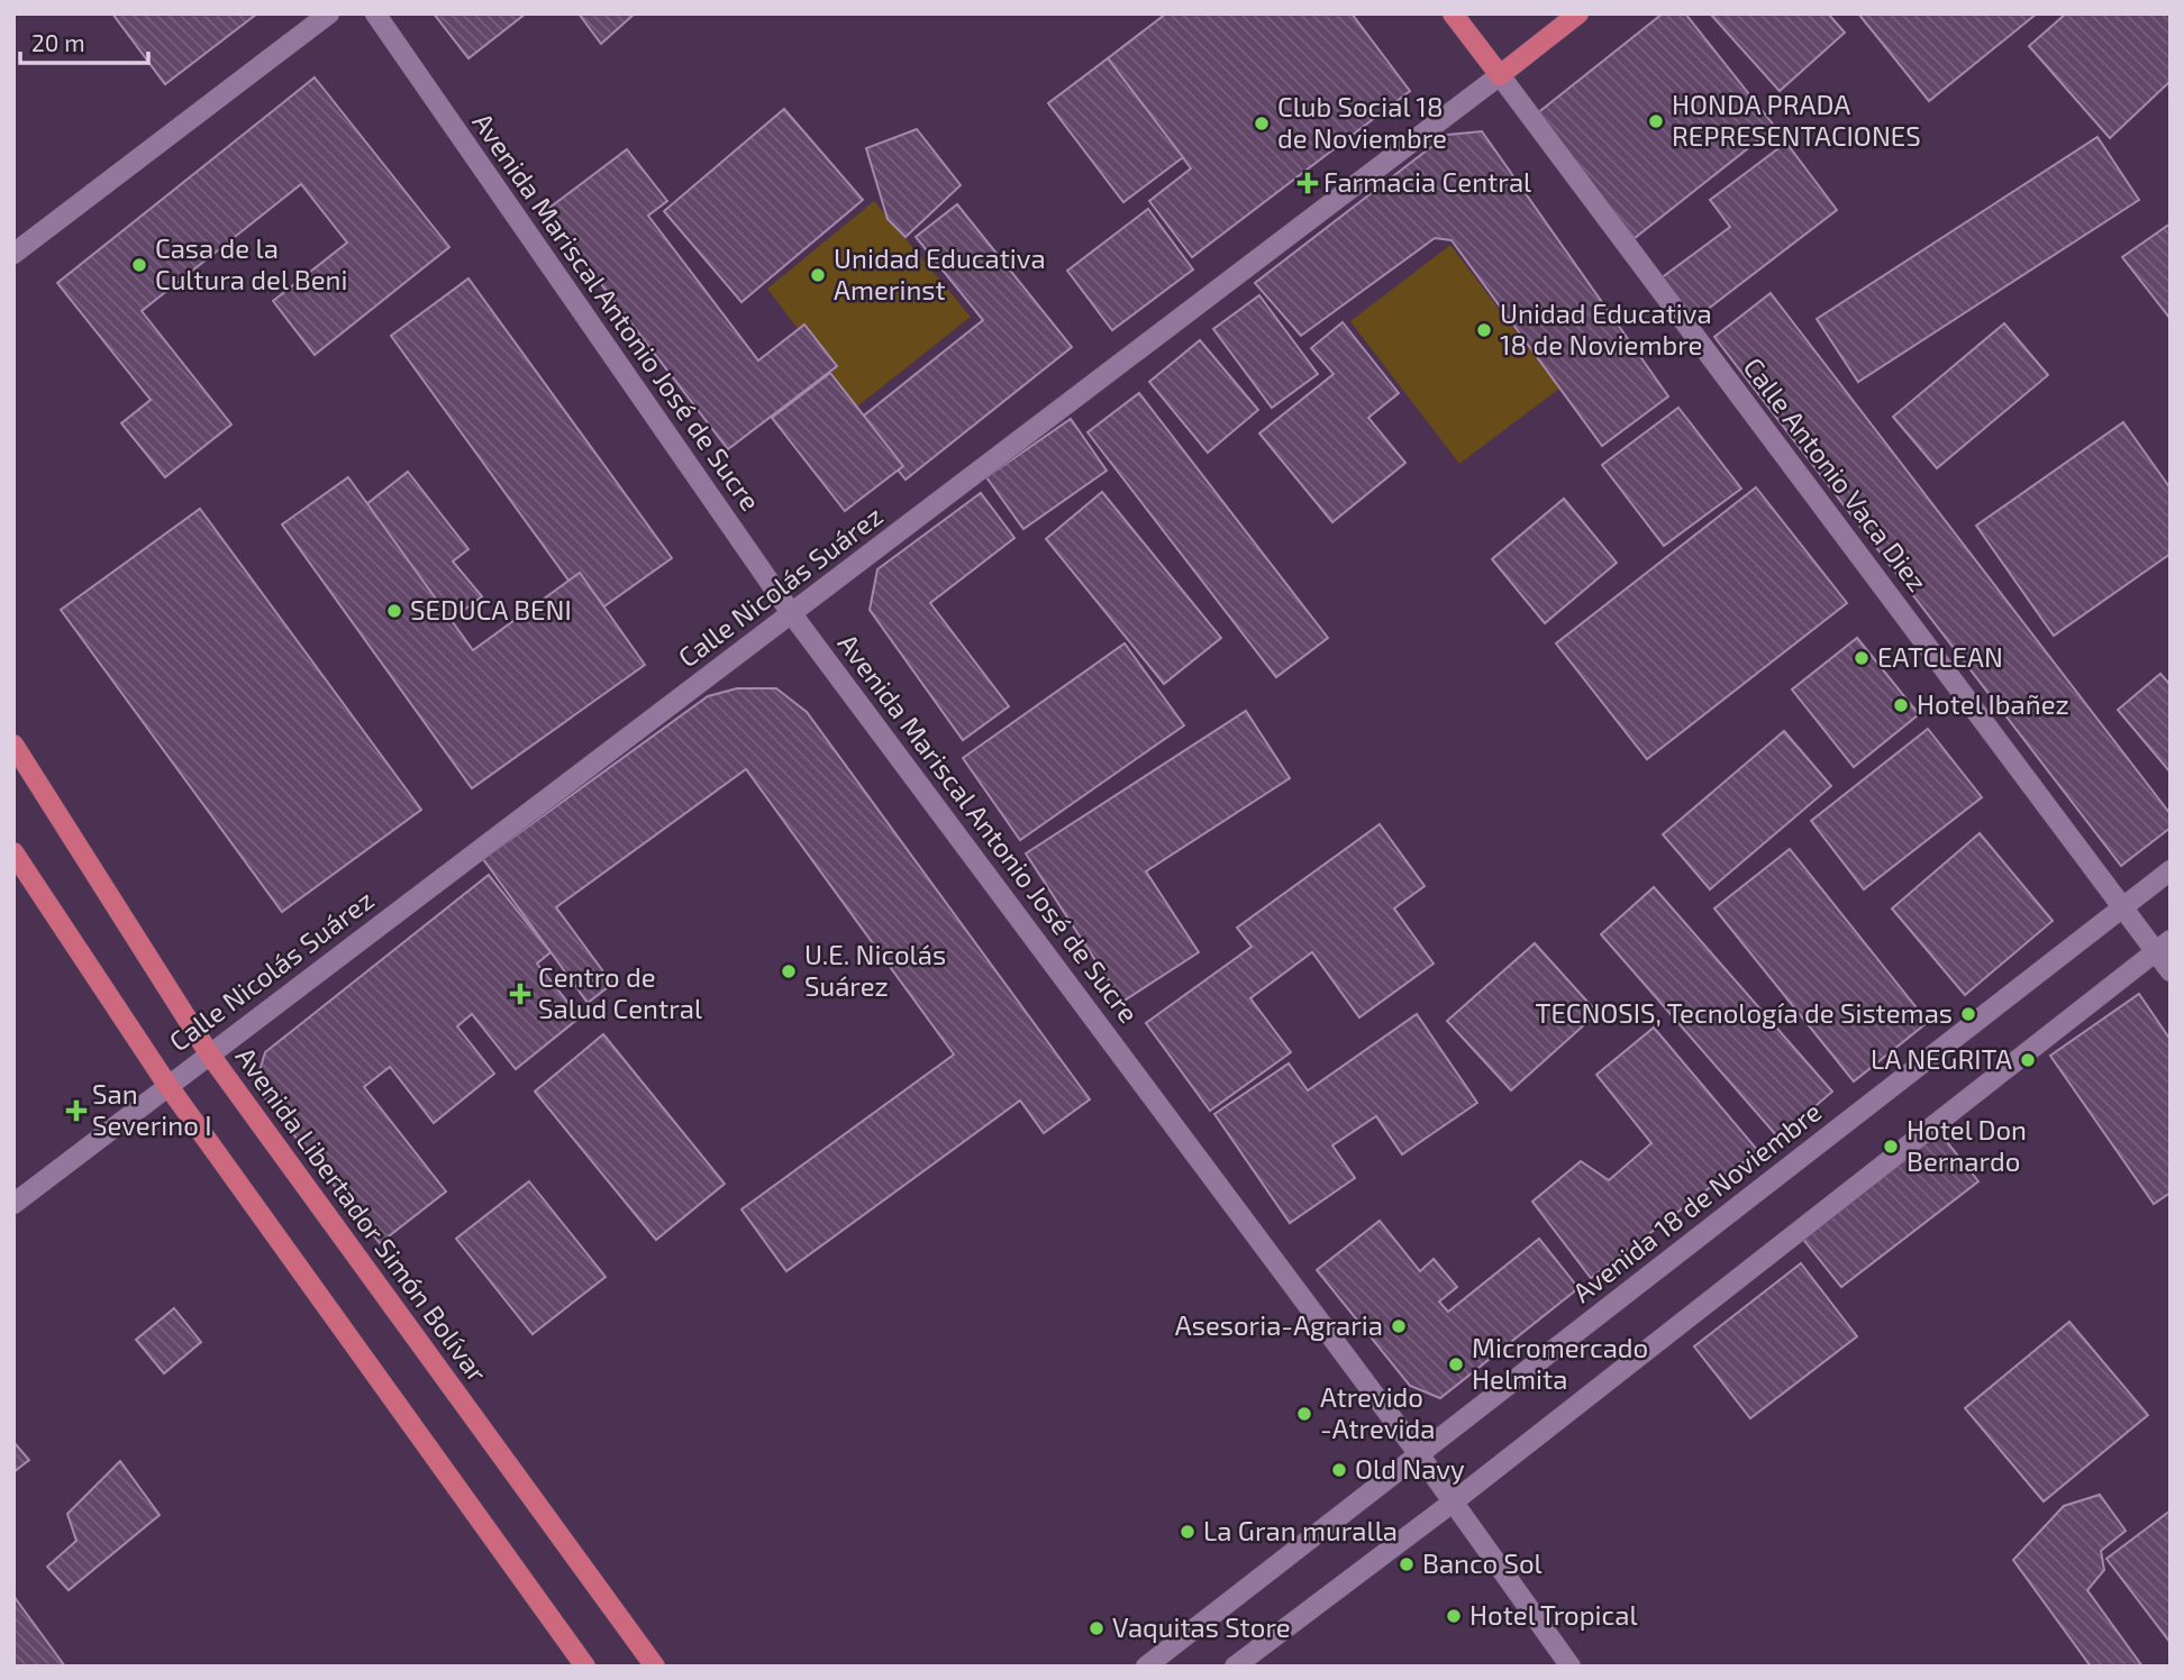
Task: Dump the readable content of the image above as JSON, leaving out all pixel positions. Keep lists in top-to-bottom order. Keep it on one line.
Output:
{"streets":{"main road":["Calle Antonio Vaca Diez","Calle Nicolás Suárez","Avenida Libertador Simón Bolívar"],"street":["Avenida Mariscal Antonio José de Sucre","Avenida 18 de Noviembre"]},"crossings":[["Avenida Mariscal Antonio José de Sucre","Calle Nicolás Suárez"],["Avenida Mariscal Antonio José de Sucre","Avenida 18 de Noviembre"],["Calle Antonio Vaca Diez","Calle Nicolás Suárez"],["Calle Antonio Vaca Diez","Avenida 18 de Noviembre"],["Calle Nicolás Suárez","Avenida Libertador Simón Bolívar"]],"places":{"other":["HONDA PRADA REPRESENTACIONES","Club Social 18 de Noviembre","Casa de la Cultura del Beni","Unidad Educativa Amerinst","Unidad Educativa 18 de Noviembre","SEDUCA BENI","EATCLEAN","Hotel Ibañez","U.E. Nicolás Suárez","TECNOSIS, Tecnología de Sistemas","LA NEGRITA","Hotel Don Bernardo","Asesoria-Agraria","Micromercado Helmita","Atrevido -Atrevida","Old Navy","La Gran muralla","Banco Sol","Hotel Tropical","Vaquitas Store"],"health":["Farmacia Central","Centro de Salud Central","San Severino I"]},"scale_bar":"20 m"}
